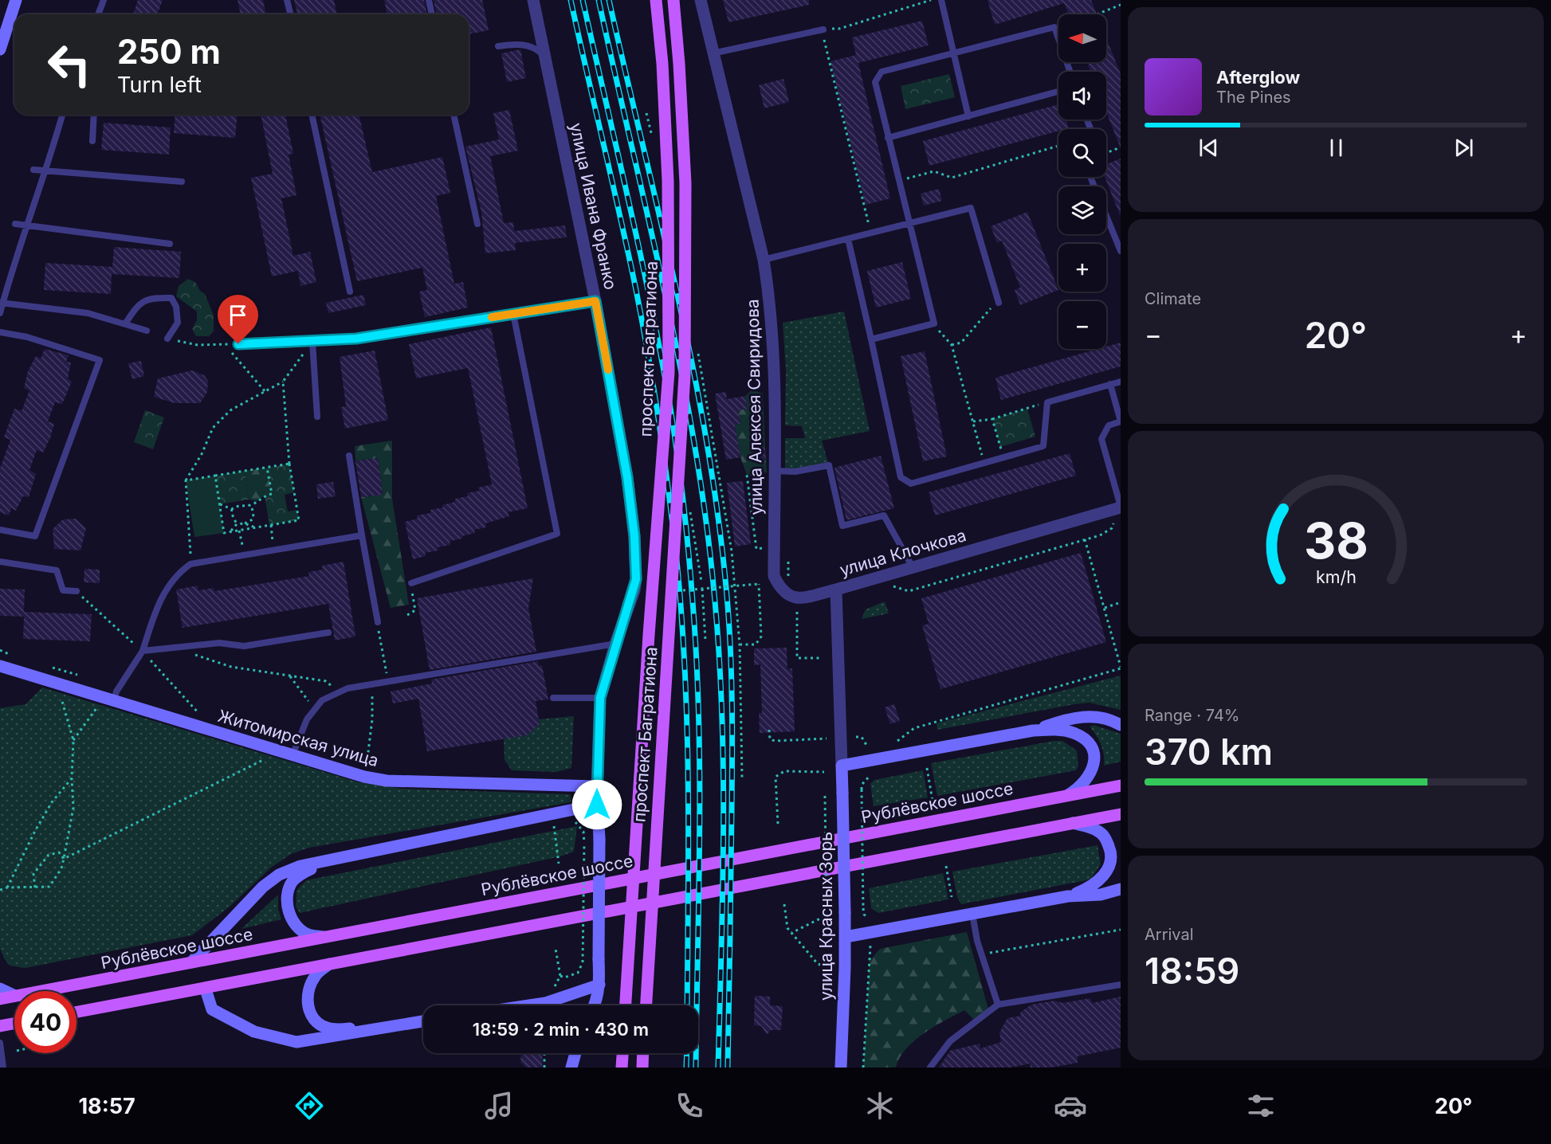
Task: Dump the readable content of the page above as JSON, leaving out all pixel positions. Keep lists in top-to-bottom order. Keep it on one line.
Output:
{"streets":{"main road":["проспект Багратиона","Рублёвское шоссе"],"street":["улица Ивана Франко","улица Алексея Свиридова","улица Клочкова","Житомирская улица","улица Красных Зорь"]},"crossings":[["улица Ивана Франко","Житомирская улица"],["улица Алексея Свиридова","улица Клочкова"],["улица Клочкова","улица Красных Зорь"]],"north":"left","page":{"map_buttons":["+","−"],"turn":["250 m","Turn left"],"song":["Afterglow","The Pines"],"tile":["Climate",["Range · 74%","370 km"],["Arrival","18:59"]],"heat":["−","20°","+"],"limit":"40","trip":"18:59 · 2 min · 430 m","tabs":["18:57","20°"],"gauge":["38","km/h"]}}
